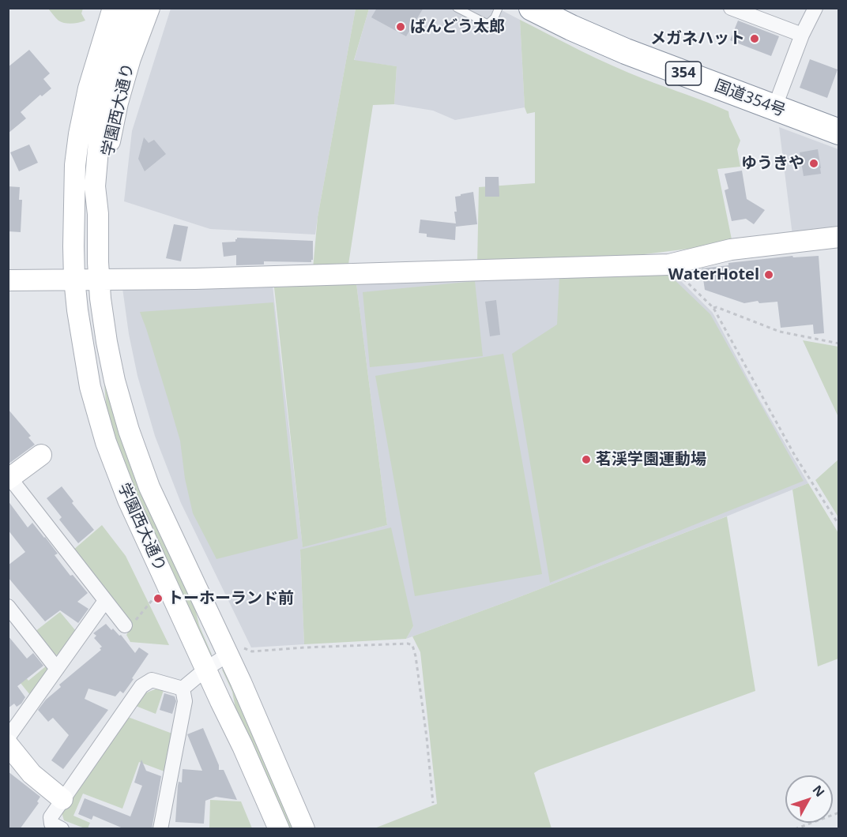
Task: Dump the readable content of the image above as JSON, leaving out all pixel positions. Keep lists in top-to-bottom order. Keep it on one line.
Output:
{"streets":{"highway":["354","国道354号"],"main road":["学園西大通り"]},"places":["ばんどう太郎","メガネハット","ゆうきや","WaterHotel","茗渓学園運動場","トーホーランド前"],"north":"top right"}
